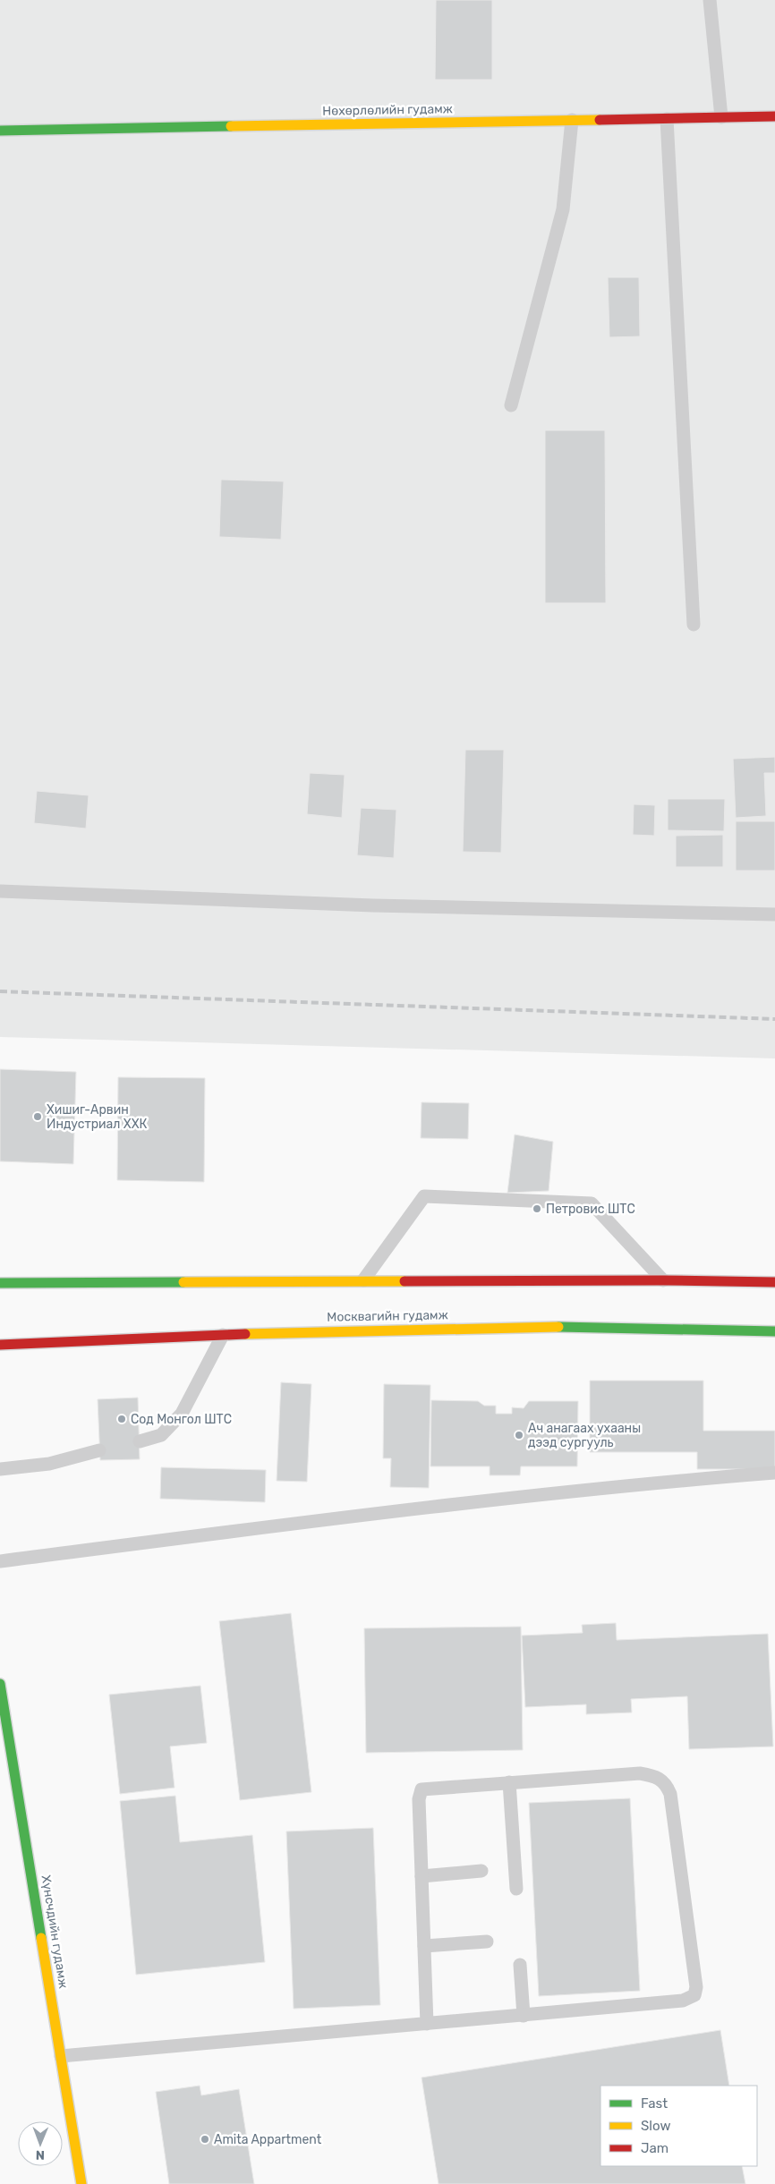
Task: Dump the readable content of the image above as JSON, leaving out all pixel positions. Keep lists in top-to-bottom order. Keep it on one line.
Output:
{"streets":{"main road":["Нөхөрлөлийн гудамж","Москвагийн гудамж","Хүнсчдийн гудамж"]},"places":["Хишиг-Арвин Индустриал ХХК","Петровис ШТС","Сод Монгол ШТС","Ач анагаах ухааны дээд сургууль","Amita Appartment"],"legend":["Fast","Slow","Jam"],"north":"bottom"}
